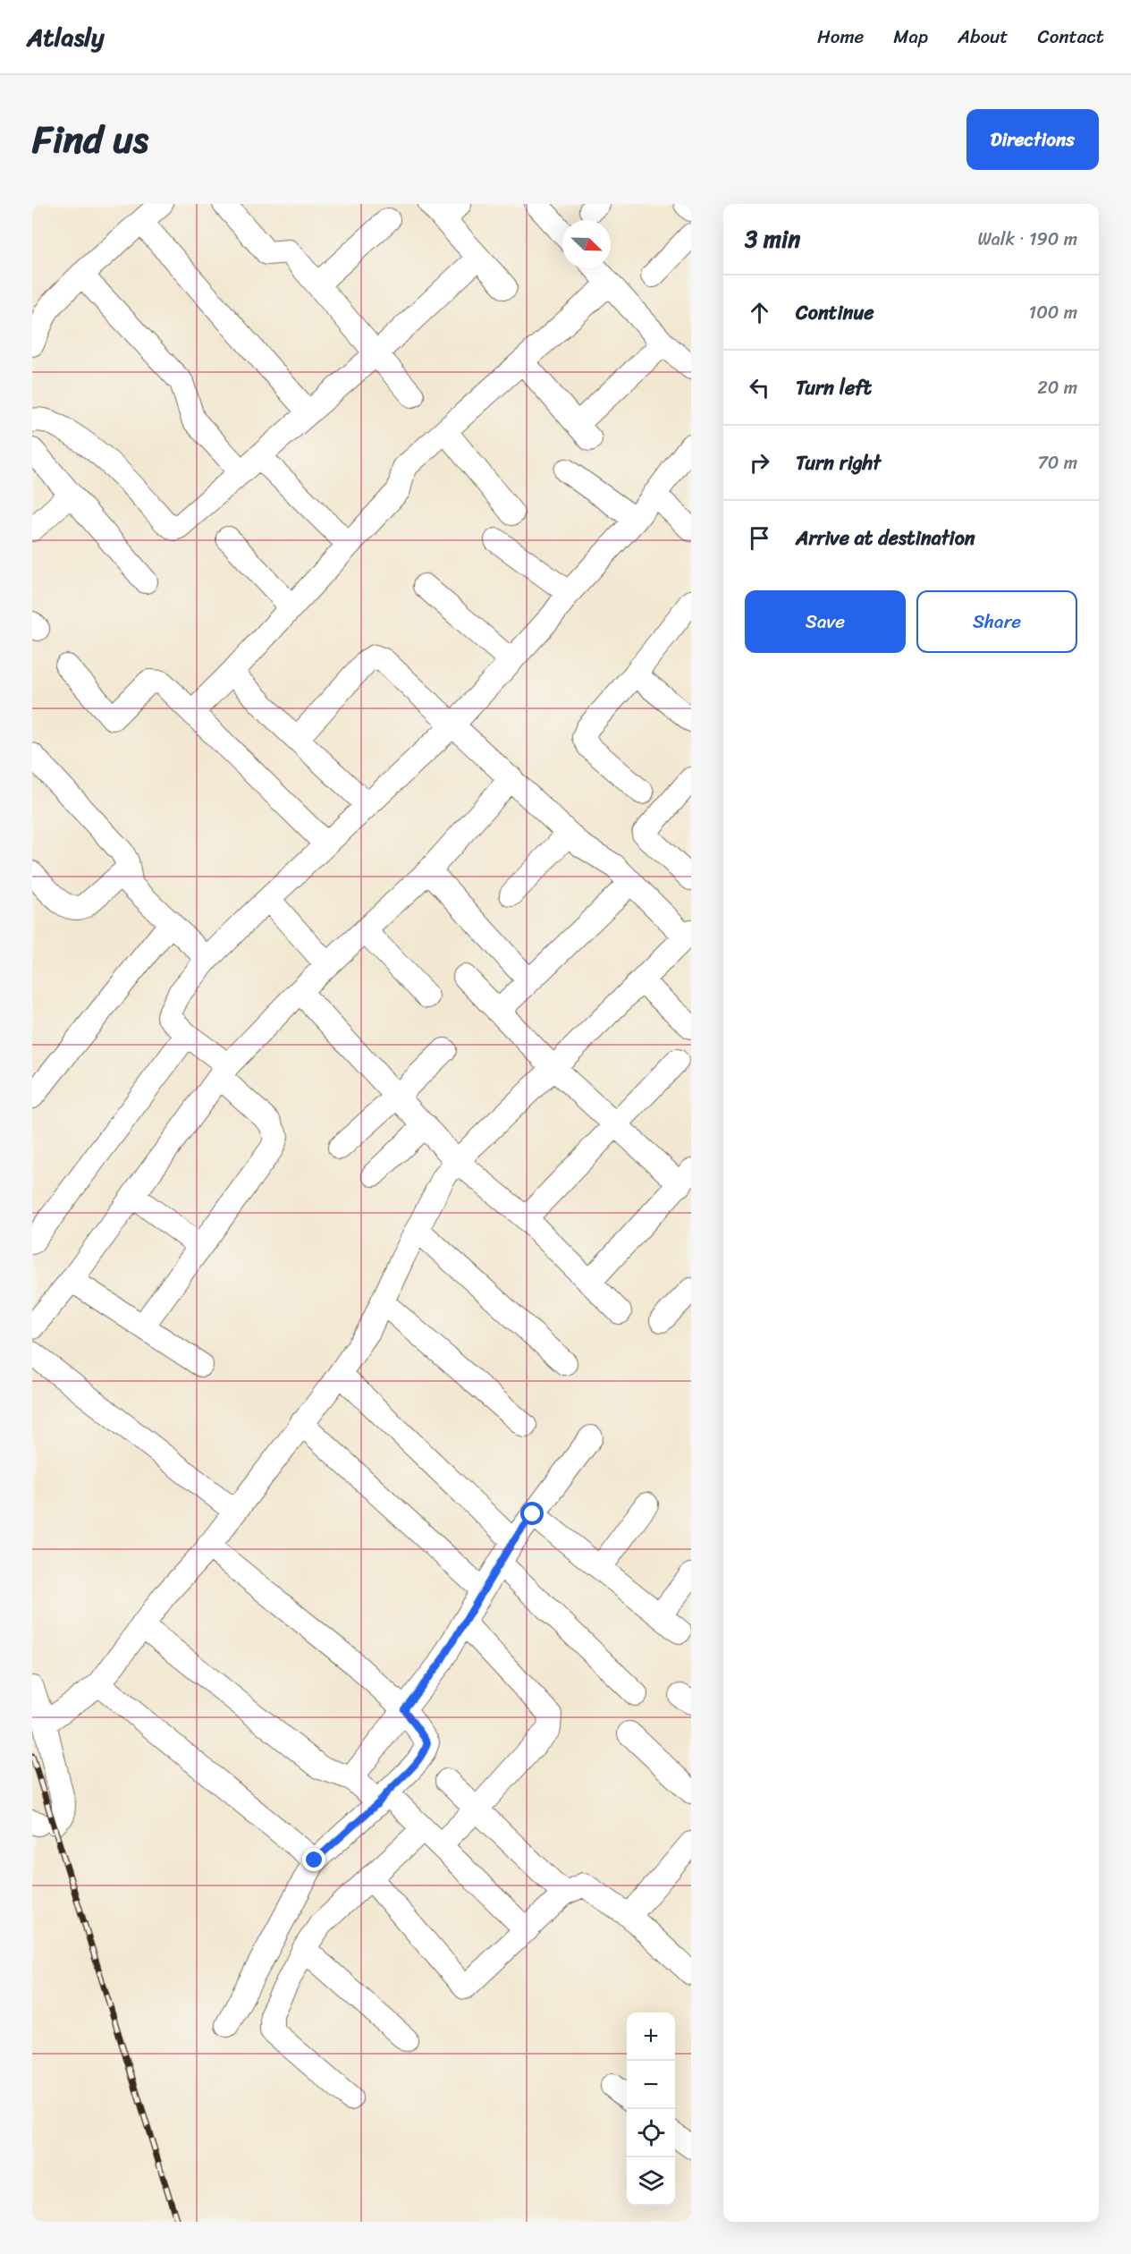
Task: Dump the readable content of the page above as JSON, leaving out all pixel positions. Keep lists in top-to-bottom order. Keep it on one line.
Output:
{"north":"bottom right","page":{"header":"Atlasly","nav":["Home","Map","About","Contact"],"title":"Find us","buttons":["Directions",["Save","Share"]],"heading":["3 min","Walk · 190 m"],"list":[["Continue","100 m"],["Turn left","20 m"],["Turn right","70 m"],"Arrive at destination"],"map_buttons":["+","−"]}}
